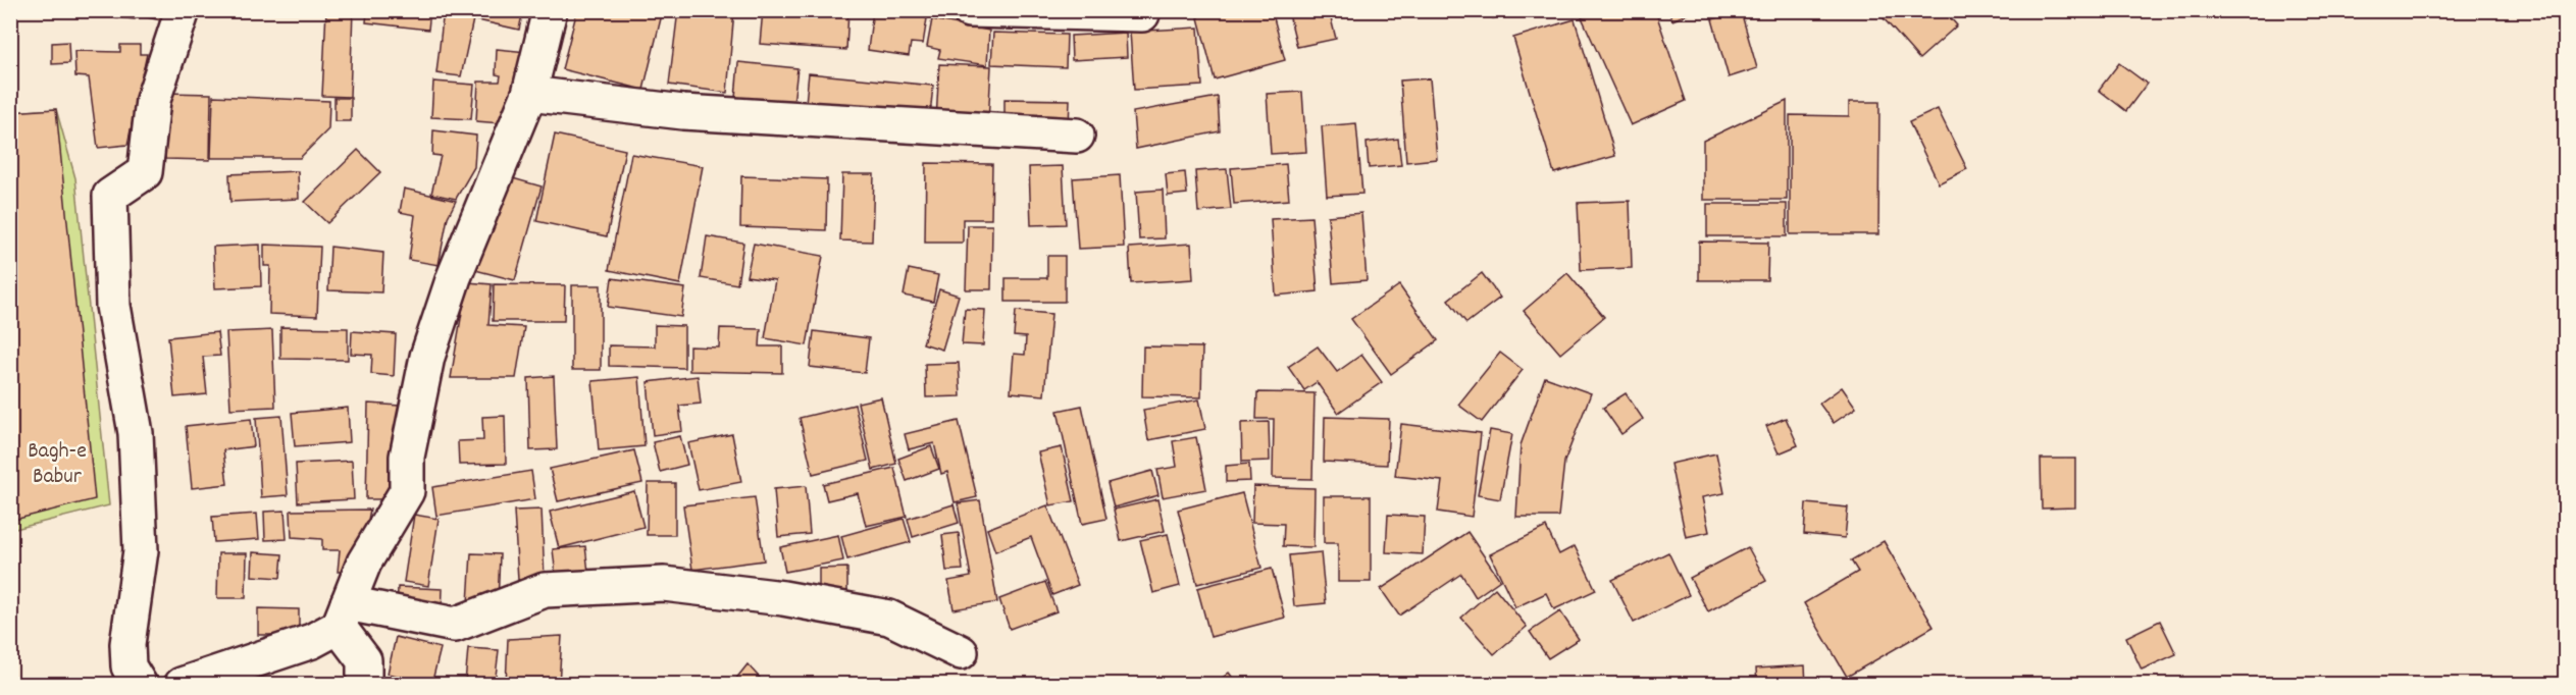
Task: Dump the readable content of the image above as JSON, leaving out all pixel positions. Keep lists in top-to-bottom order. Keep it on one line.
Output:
{"parks":["Bagh-e Babur"]}
